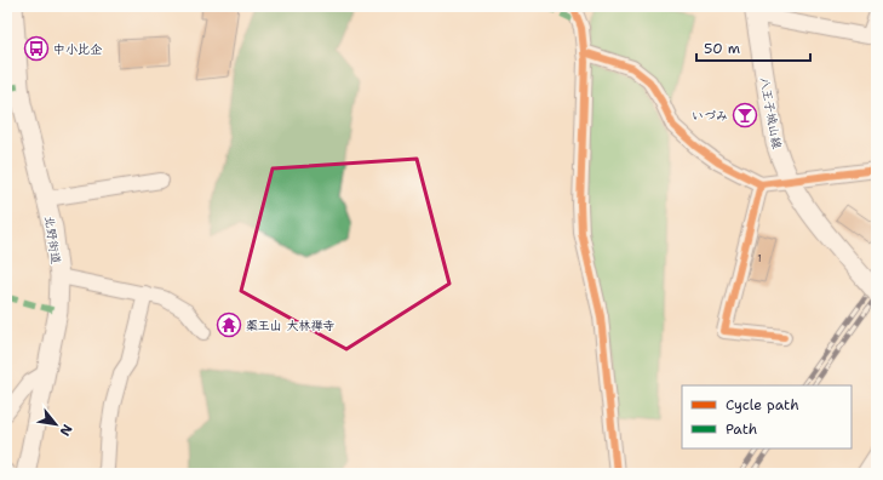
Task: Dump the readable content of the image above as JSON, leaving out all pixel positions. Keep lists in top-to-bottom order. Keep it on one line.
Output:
{"streets":{"main road":["八王子城山線","北野街道"]},"places":{"bus stop":["中小比企"],"bar":["いづみ"],"temple":["薬王山 大林禅寺"]},"house_numbers":["1"],"legend":["Cycle path","Path"],"scale_bar":"50 m","north":"bottom right"}
